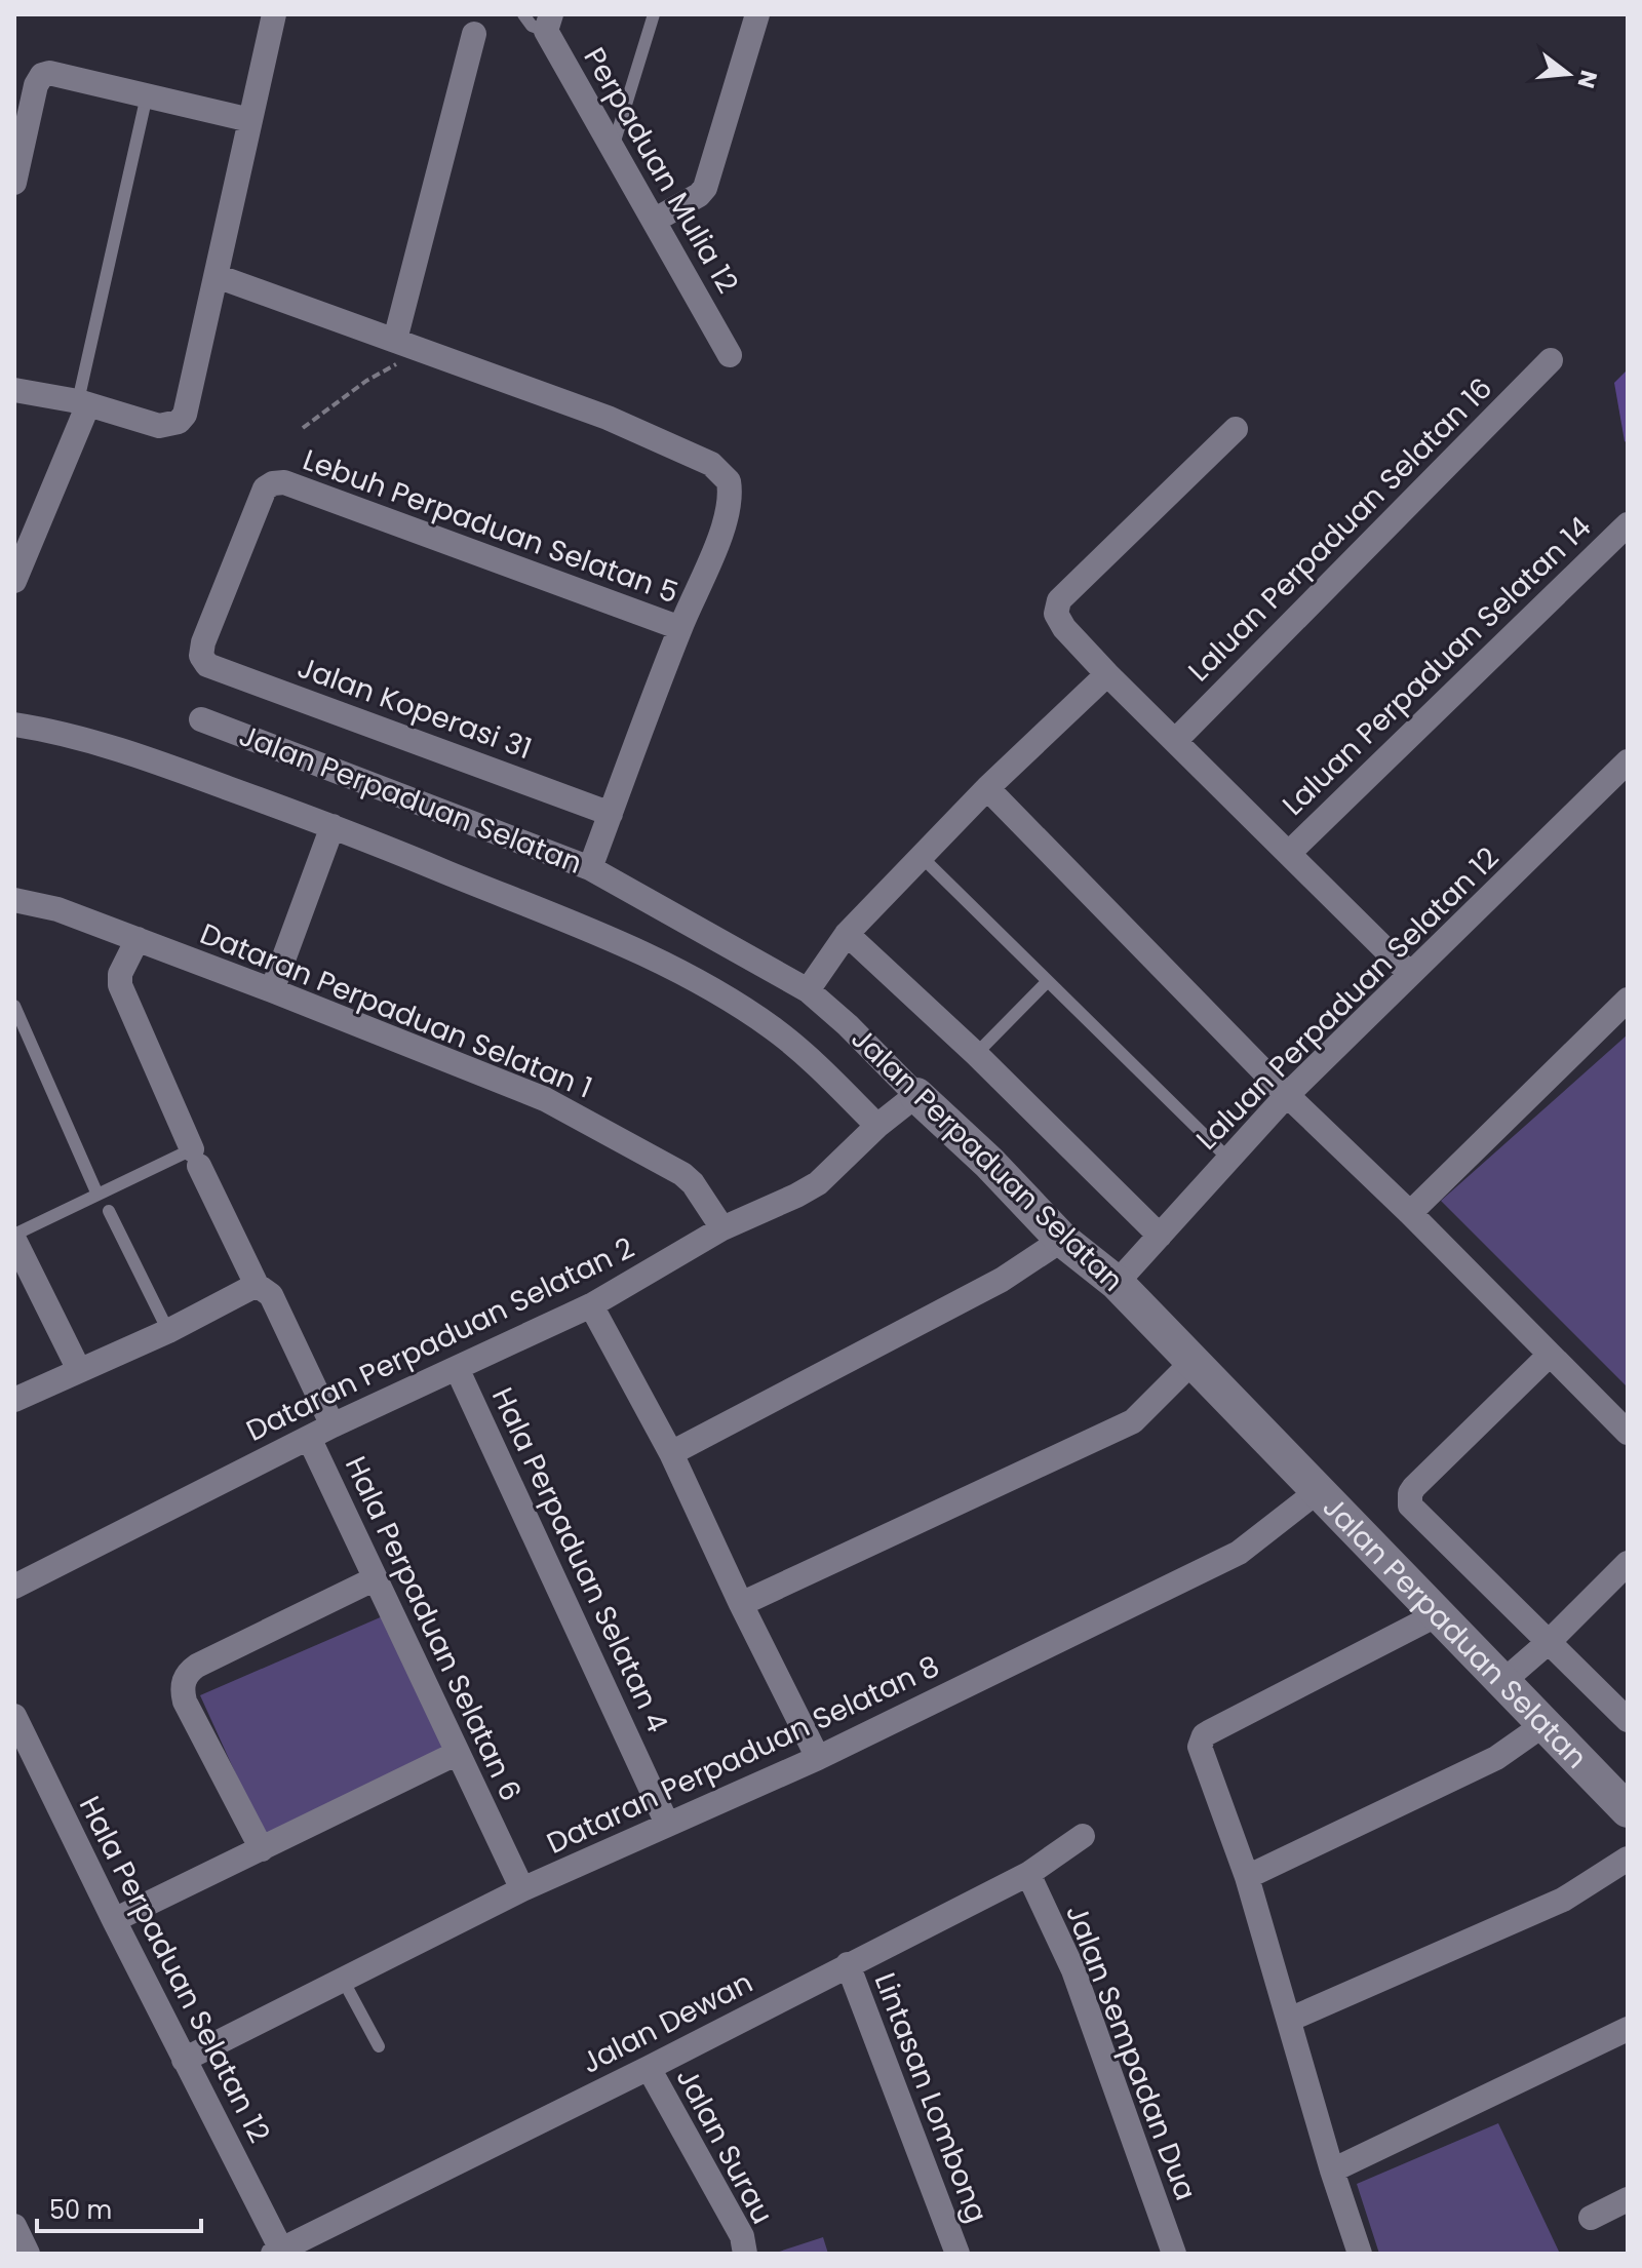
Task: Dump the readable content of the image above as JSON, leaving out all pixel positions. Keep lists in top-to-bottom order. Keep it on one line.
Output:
{"streets":{"street":["Perpaduan Mulia 12","Lebuh Perpaduan Selatan 5","Laluan Perpaduan Selatan 16","Laluan Perpaduan Selatan 14","Jalan Koperasi 31","Jalan Perpaduan Selatan","Laluan Perpaduan Selatan 12","Dataran Perpaduan Selatan 1","Dataran Perpaduan Selatan 2","Hala Perpaduan Selatan 4","Hala Perpaduan Selatan 6","Dataran Perpaduan Selatan 8","Hala Perpaduan Selatan 12","Jalan Dewan","Jalan Sempadan Dua","Lintasan Lombong","Jalan Surau"]},"crossings":[["Lebuh Perpaduan Selatan 5","Jalan Koperasi 31"],["Jalan Perpaduan Selatan","Laluan Perpaduan Selatan 12"],["Jalan Perpaduan Selatan","Dataran Perpaduan Selatan 2"],["Jalan Perpaduan Selatan","Dataran Perpaduan Selatan 8"],["Dataran Perpaduan Selatan 1","Dataran Perpaduan Selatan 2"],["Dataran Perpaduan Selatan 2","Hala Perpaduan Selatan 4"],["Dataran Perpaduan Selatan 2","Hala Perpaduan Selatan 6"],["Hala Perpaduan Selatan 4","Dataran Perpaduan Selatan 8"],["Hala Perpaduan Selatan 6","Dataran Perpaduan Selatan 8"],["Dataran Perpaduan Selatan 8","Hala Perpaduan Selatan 12"],["Hala Perpaduan Selatan 12","Jalan Dewan"],["Jalan Dewan","Jalan Sempadan Dua"],["Jalan Dewan","Lintasan Lombong"],["Jalan Dewan","Jalan Surau"]],"scale_bar":"50 m","north":"right"}
